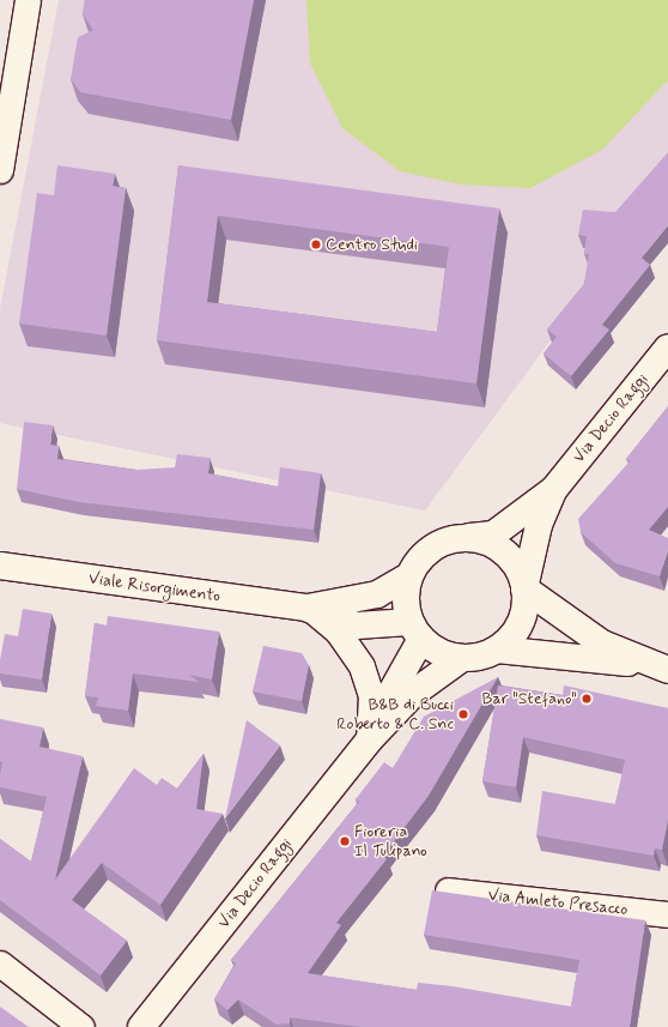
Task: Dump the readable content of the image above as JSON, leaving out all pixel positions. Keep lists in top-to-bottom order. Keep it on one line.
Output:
{"streets":{"main road":["Via Decio Raggi","Viale Risorgimento"],"street":["Via Amleto Presacco"]},"crossings":[["Via Decio Raggi","Viale Risorgimento"]],"places":["Centro Studi","Bar \"Stefano\"","B&B di Bucci Roberto & C. Snc","Fioreria Il Tulipano"]}
